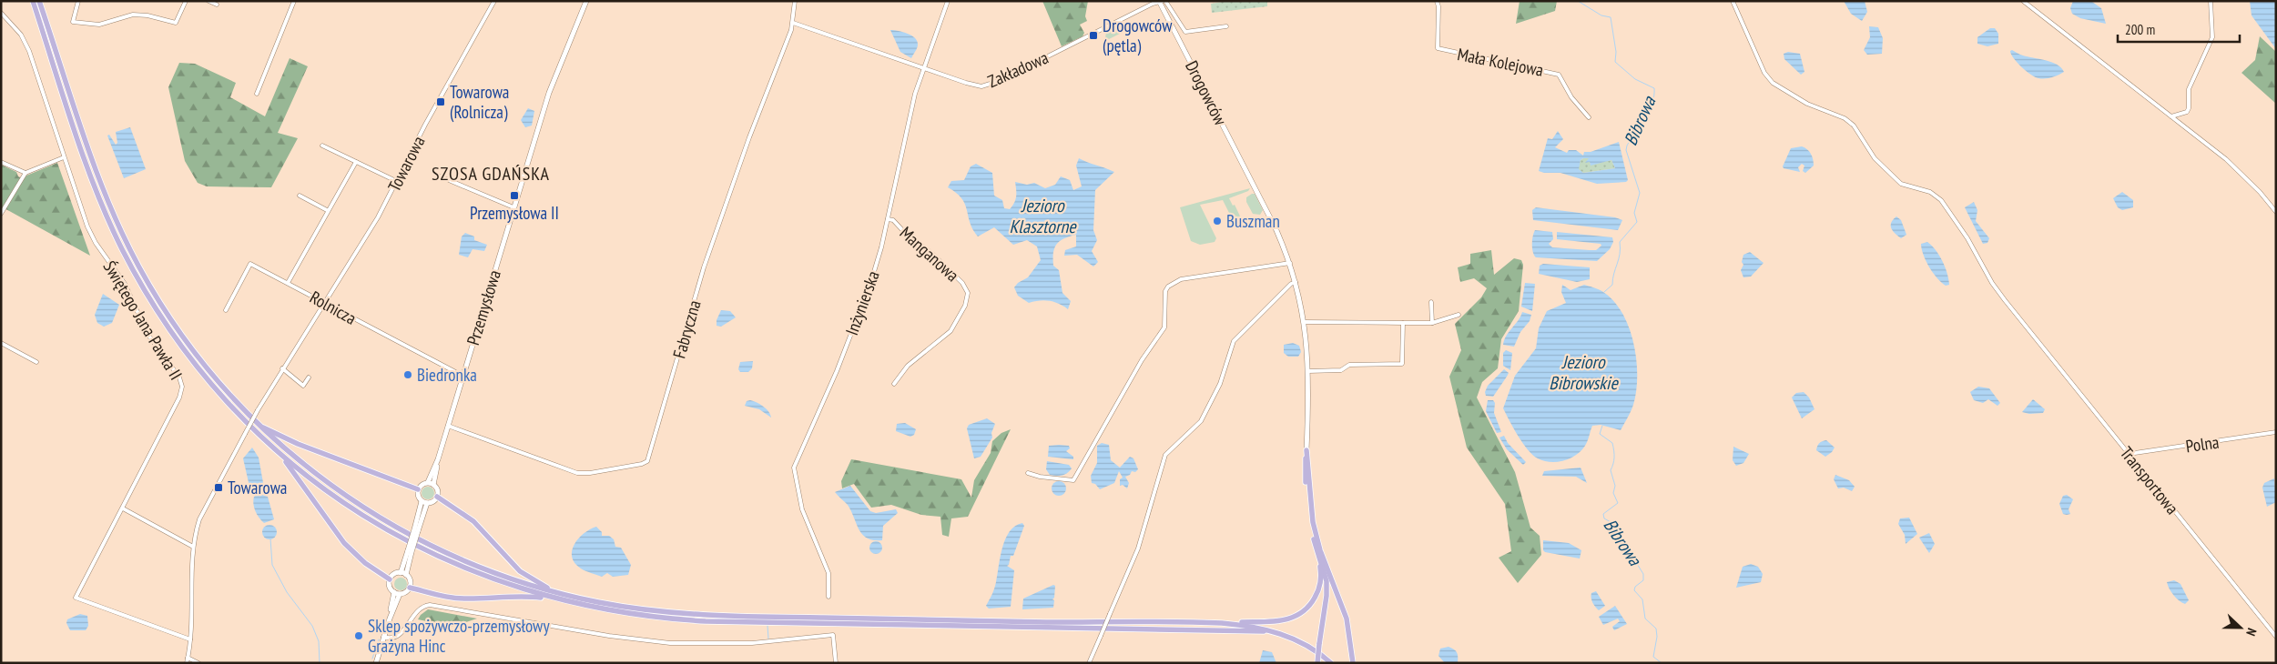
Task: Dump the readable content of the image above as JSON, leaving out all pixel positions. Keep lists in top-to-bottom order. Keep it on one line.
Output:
{"streets":{"main road":["Drogowców","Przemysłowa"],"street":["Mała Kolejowa","Zakładowa","Towarowa","Manganowa","Inżynierska","Rolnicza","Świętego Jana Pawła II","Fabryczna","Polna","Transportowa"]},"crossings":[["Zakładowa","Drogowców"],["Zakładowa","Inżynierska"],["Zakładowa","Fabryczna"],["Towarowa","Rolnicza"],["Towarowa","Świętego Jana Pawła II"],["Manganowa","Inżynierska"],["Rolnicza","Przemysłowa"],["Przemysłowa","Fabryczna"],["Polna","Transportowa"]],"districts":["SZOSA GDAŃSKA"],"water":["Bibrowa","Jezioro Klasztorne","Jezioro Bibrowskie"],"places":{"transit":["Drogowców (pętla)","Towarowa (Rolnicza)","Przemysłowa II","Towarowa"],"other":["Buszman","Biedronka","Sklep spożywczo-przemysłowy Grażyna Hinc"]},"scale_bar":"200 m","north":"right"}
